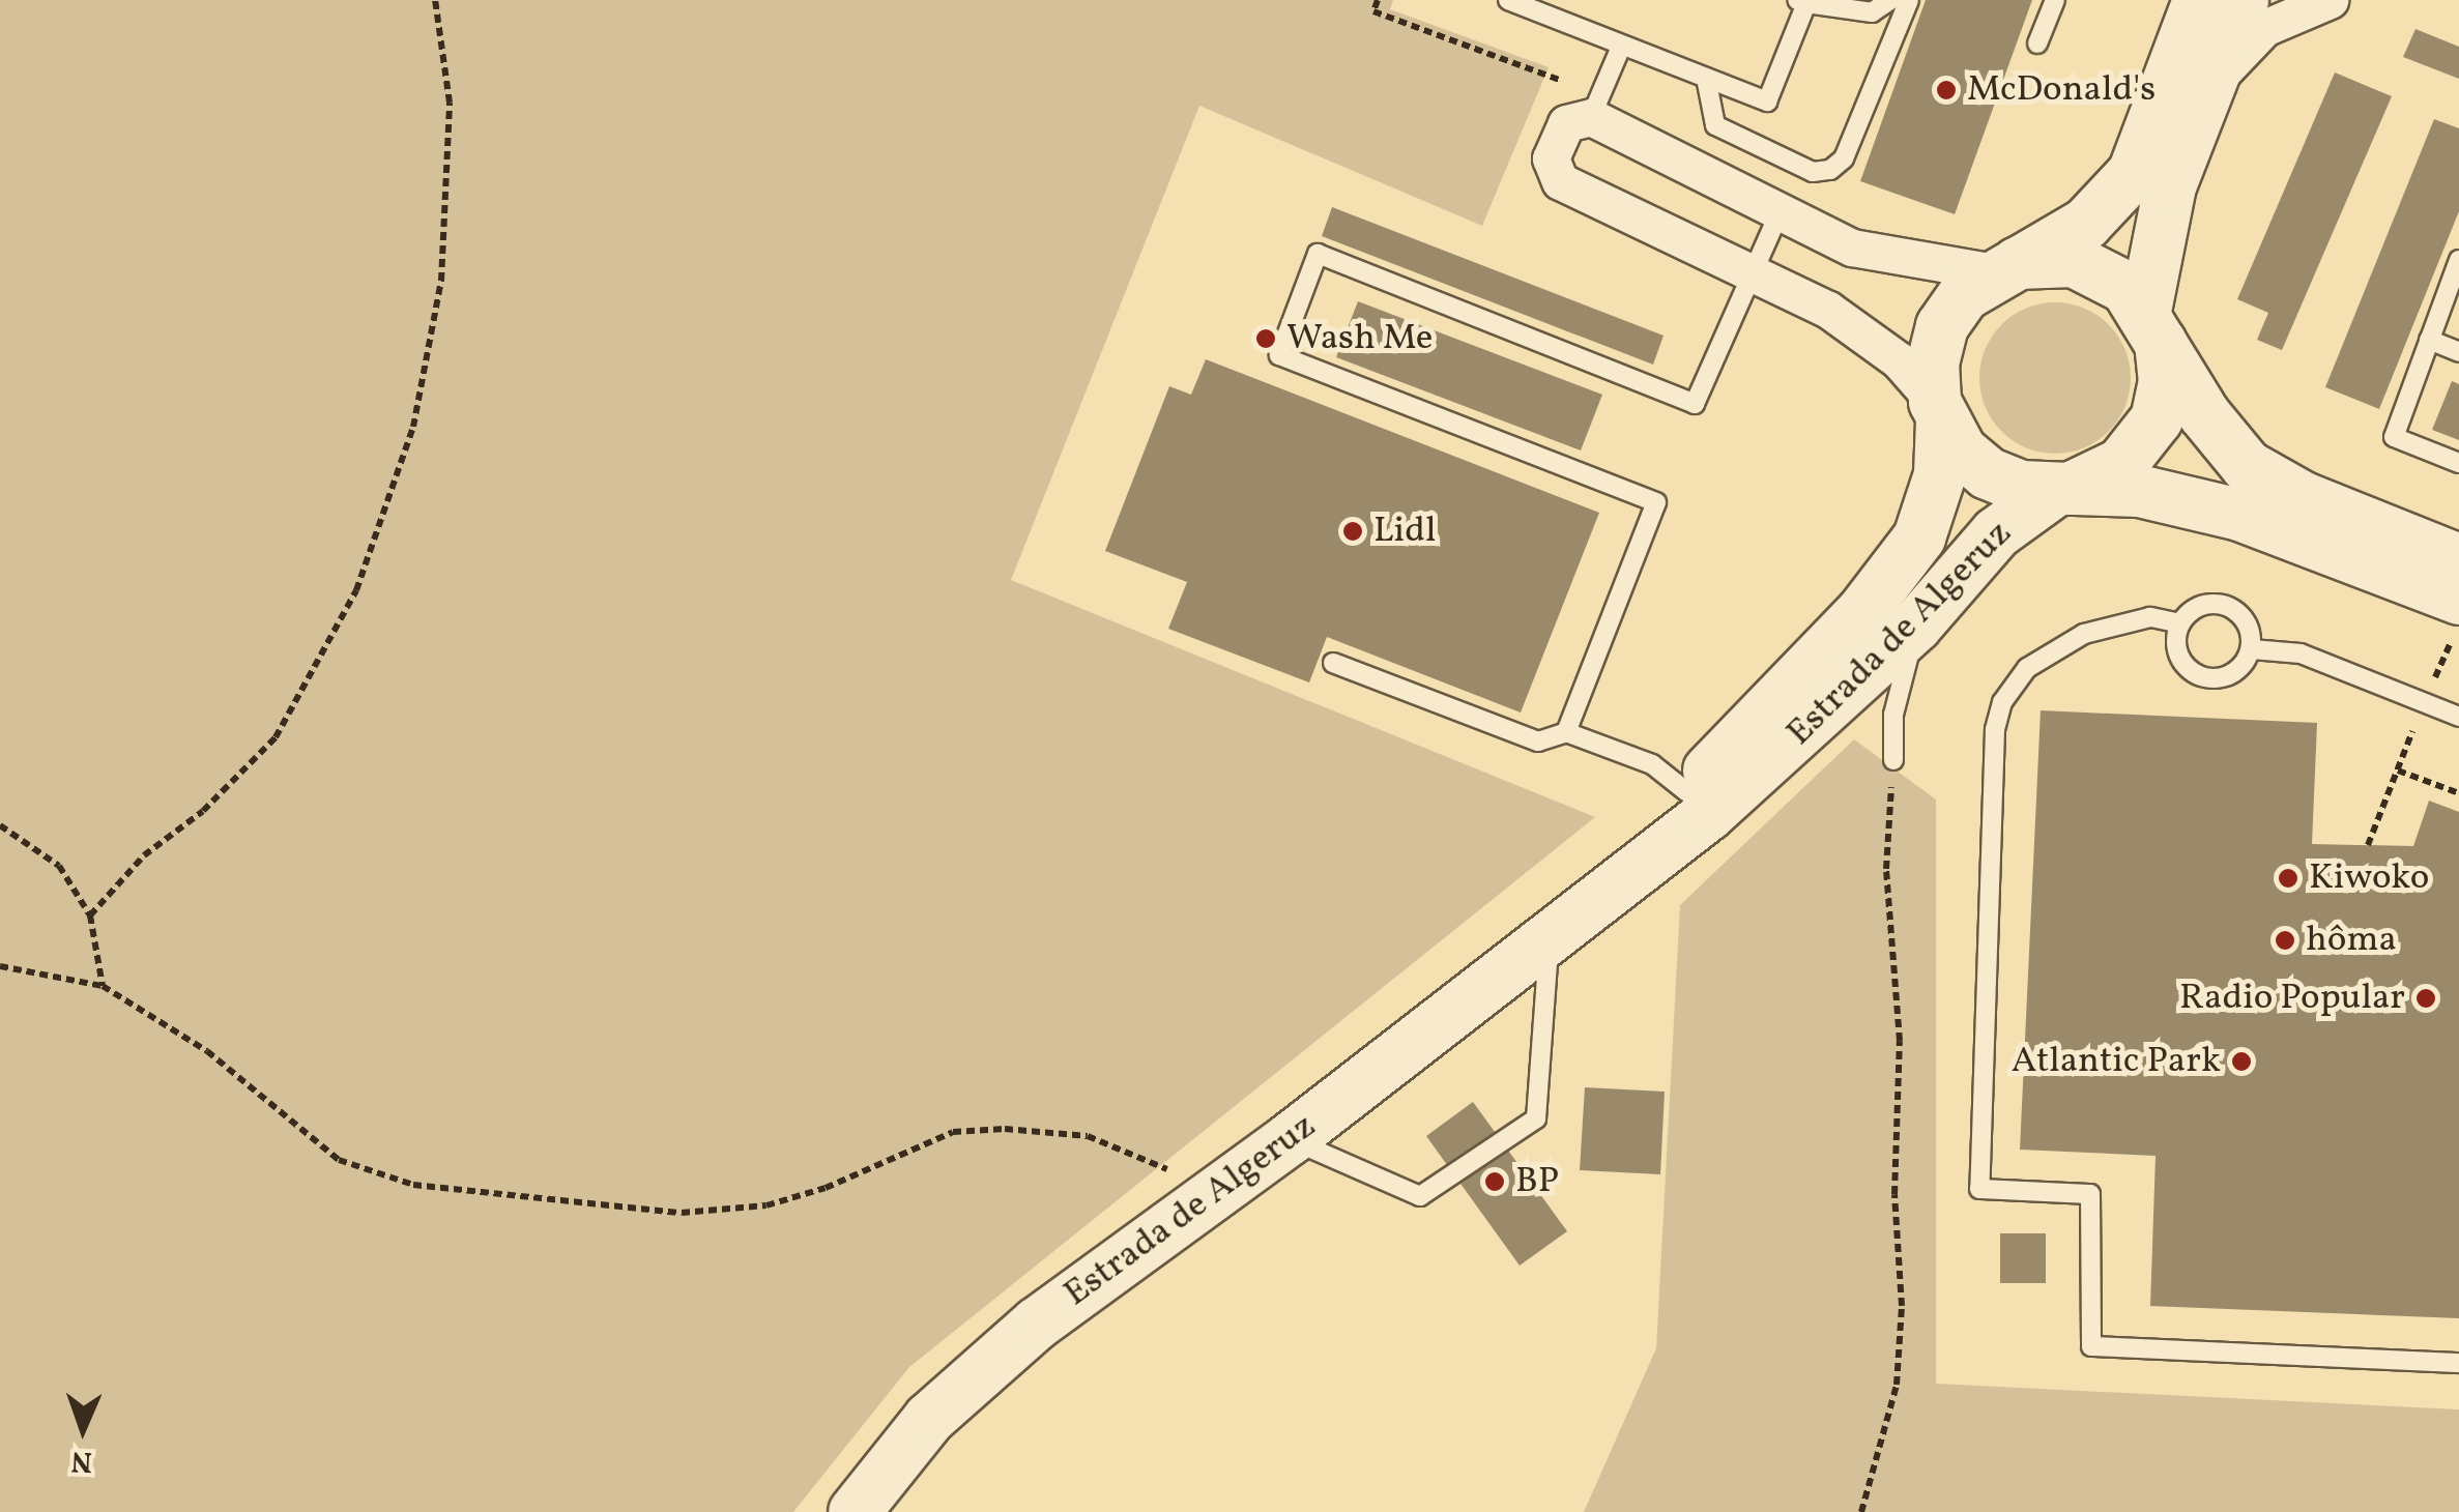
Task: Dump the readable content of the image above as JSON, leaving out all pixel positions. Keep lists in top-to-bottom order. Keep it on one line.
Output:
{"streets":{"main road":["Estrada de Algeruz"]},"places":["McDonald's","Wash Me","Lidl","Kiwoko","hôma","Radio Popular","Atlantic Park","BP"],"north":"bottom"}
